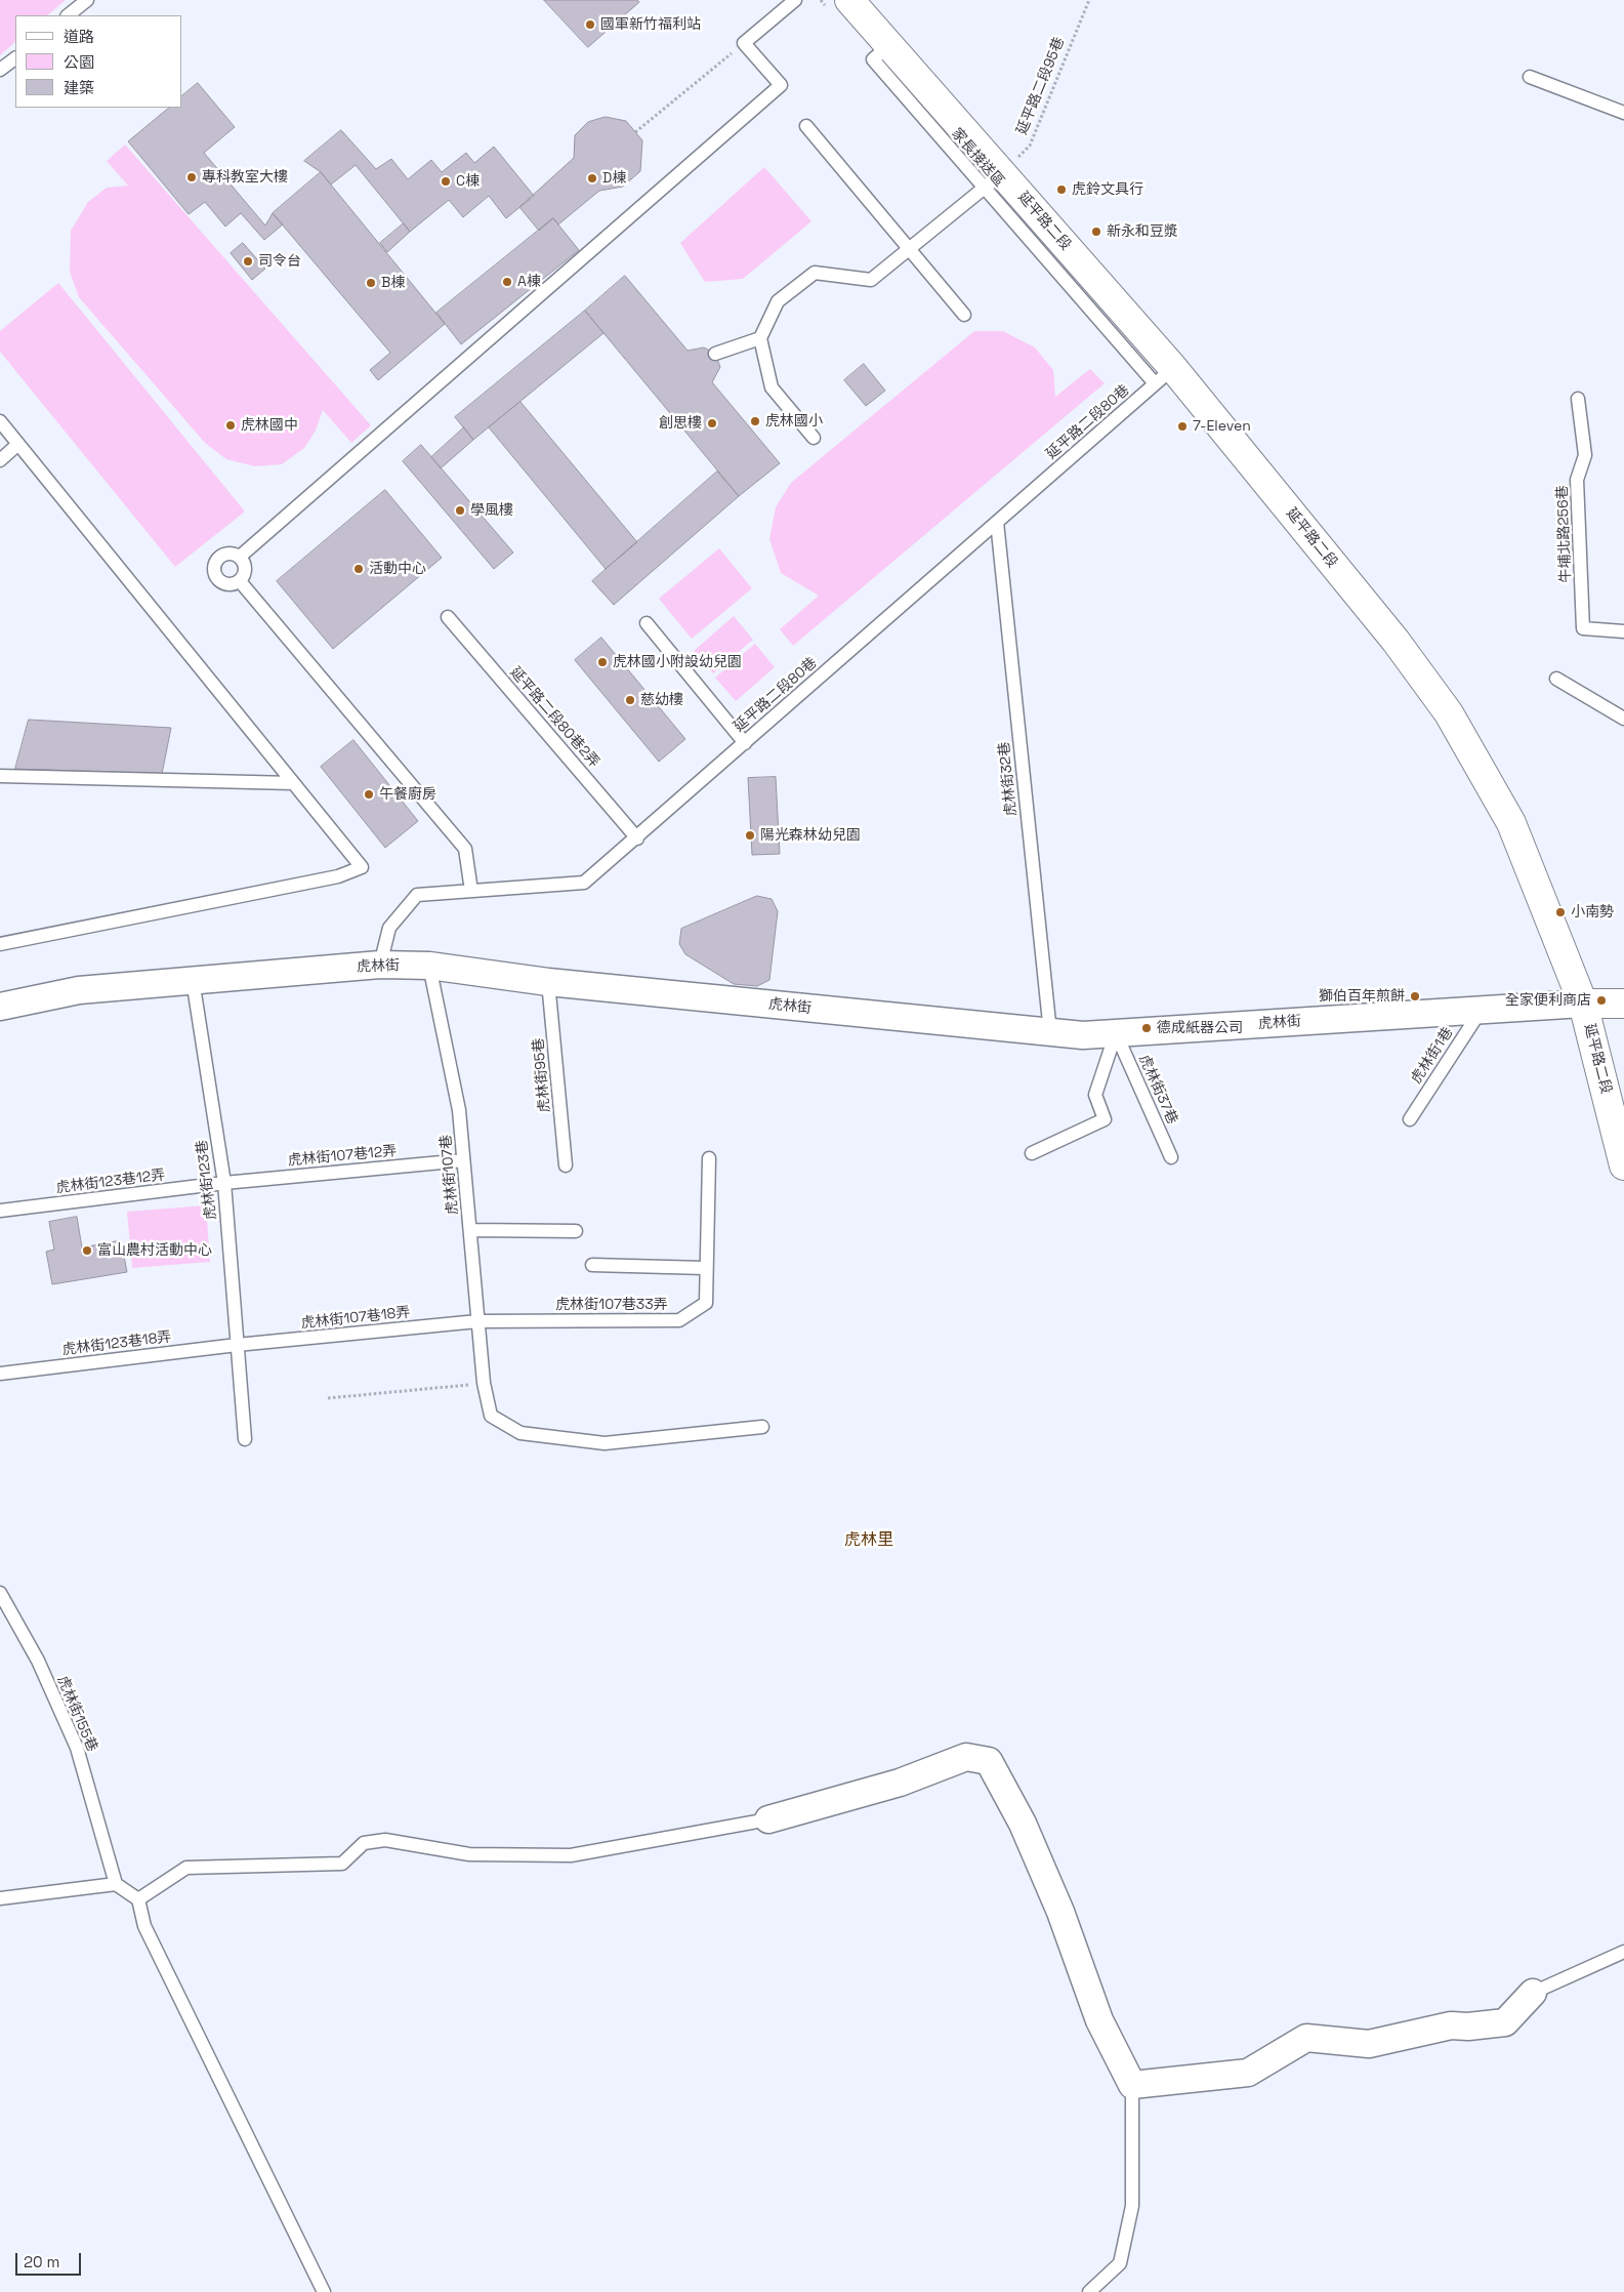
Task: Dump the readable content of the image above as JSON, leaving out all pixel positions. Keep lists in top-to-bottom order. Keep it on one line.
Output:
{"streets":{"street":["延平路二段","虎林街"],"lane":["延平路二段80巷","牛埔北路256巷","延平路二段80巷2弄","虎林街32巷","虎林街1巷","虎林街95巷","虎林街37巷","虎林街107巷12弄","虎林街107巷","虎林街123巷","虎林街123巷12弄","虎林街107巷33弄","虎林街107巷18弄","虎林街123巷18弄","虎林街155巷"],"path":["延平路二段95巷"]},"crossings":[["延平路二段95巷","延平路二段"],["延平路二段","延平路二段80巷"],["延平路二段","虎林街"],["延平路二段80巷","延平路二段80巷2弄"],["延平路二段80巷","虎林街32巷"],["延平路二段80巷","虎林街"],["虎林街32巷","虎林街"],["虎林街","虎林街1巷"],["虎林街","虎林街95巷"],["虎林街","虎林街37巷"],["虎林街","虎林街107巷"],["虎林街","虎林街123巷"],["虎林街107巷12弄","虎林街107巷"],["虎林街107巷12弄","虎林街123巷"],["虎林街107巷12弄","虎林街123巷12弄"],["虎林街107巷","虎林街107巷33弄"],["虎林街107巷","虎林街107巷18弄"],["虎林街123巷","虎林街123巷12弄"],["虎林街123巷","虎林街107巷18弄"],["虎林街123巷","虎林街123巷18弄"],["虎林街107巷33弄","虎林街107巷18弄"],["虎林街107巷18弄","虎林街123巷18弄"]],"districts":["虎林里"],"places":["國軍新竹福利站","專科教室大樓","D棟","C棟","虎鈴文具行","新永和豆漿","司令台","A棟","B棟","虎林國小","創思樓","虎林國中","7-Eleven","學風樓","活動中心","虎林國小附設幼兒園","慈幼樓","午餐廚房","陽光森林幼兒園","小南勢","獅伯百年煎餅","全家便利商店","德成紙器公司","富山農村活動中心"],"legend":["道路","公園","建築"],"scale_bar":"20 m"}
